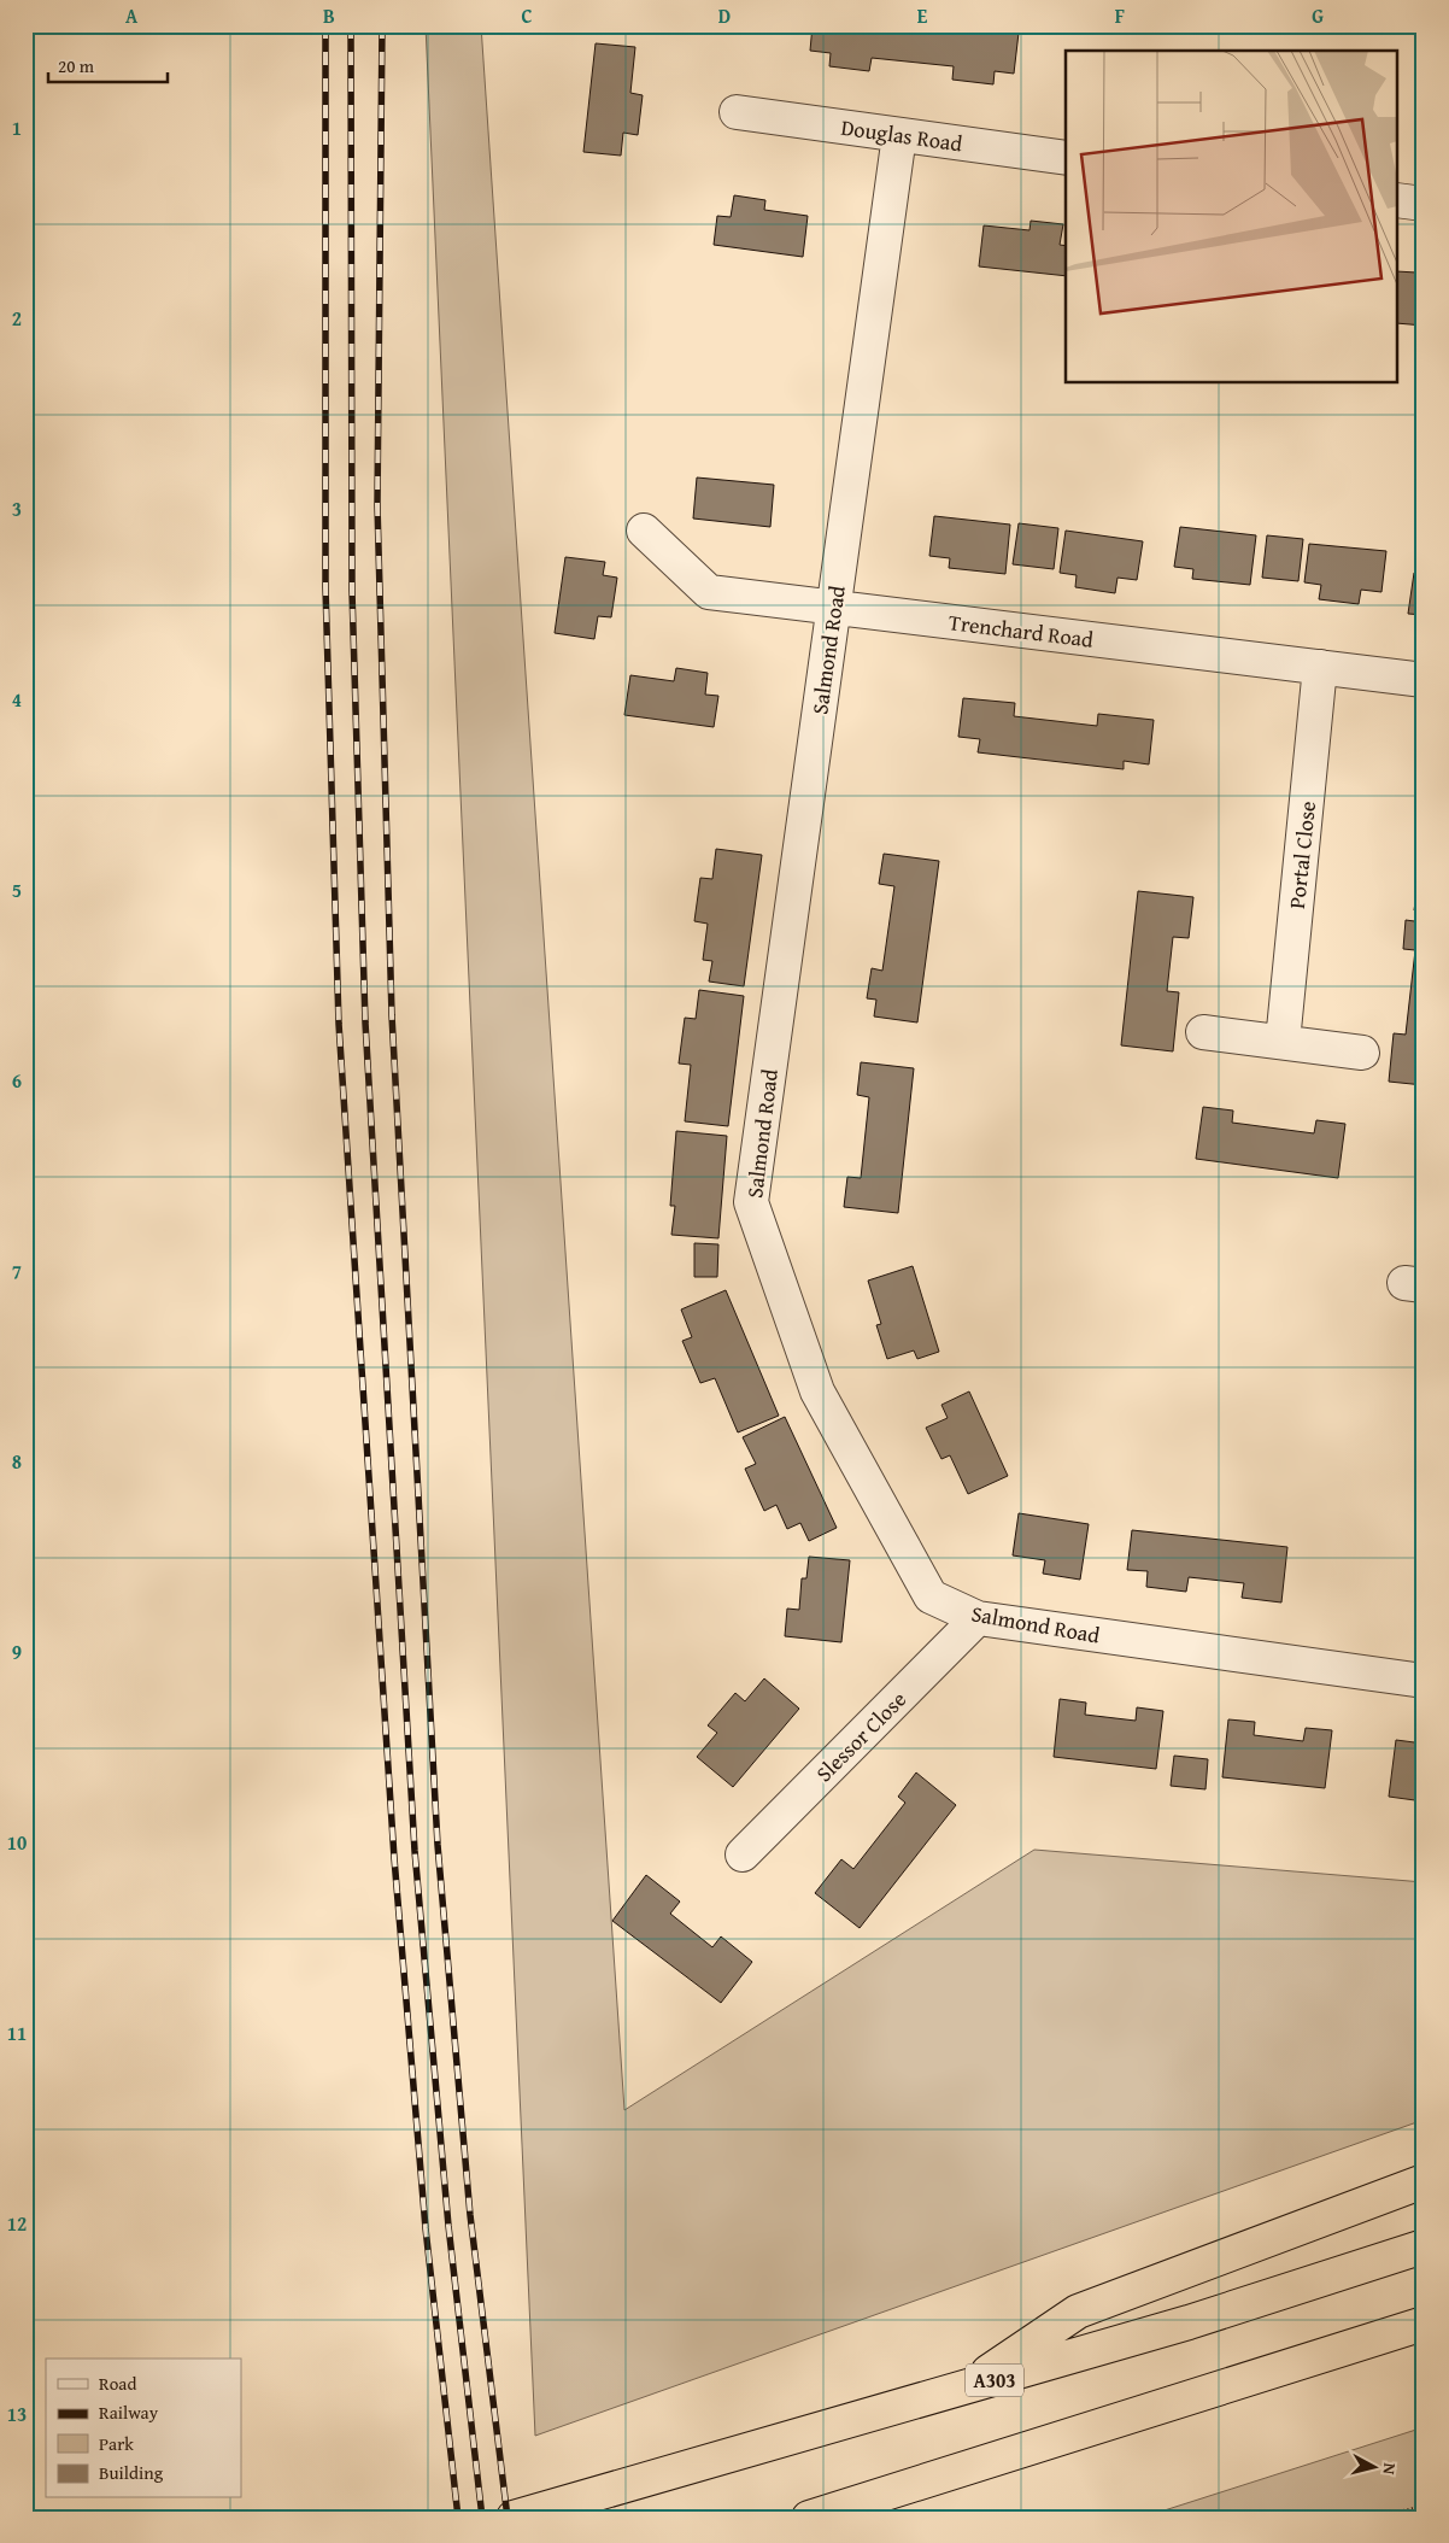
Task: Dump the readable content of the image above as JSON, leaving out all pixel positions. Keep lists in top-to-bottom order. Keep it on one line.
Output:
{"streets":{"highway":["A303"],"street":["Douglas Road","Trenchard Road","Salmond Road","Portal Close","Slessor Close"]},"crossings":[["Douglas Road","Salmond Road"],["Trenchard Road","Salmond Road"],["Trenchard Road","Portal Close"],["Salmond Road","Slessor Close"]],"legend":["Road","Railway","Park","Building"],"scale_bar":"20 m","north":"right","grid":{"columns":["A","B","C","D","E","F","G"],"rows":["1","2","3","4","5","6","7","8","9","10","11","12","13"]}}
